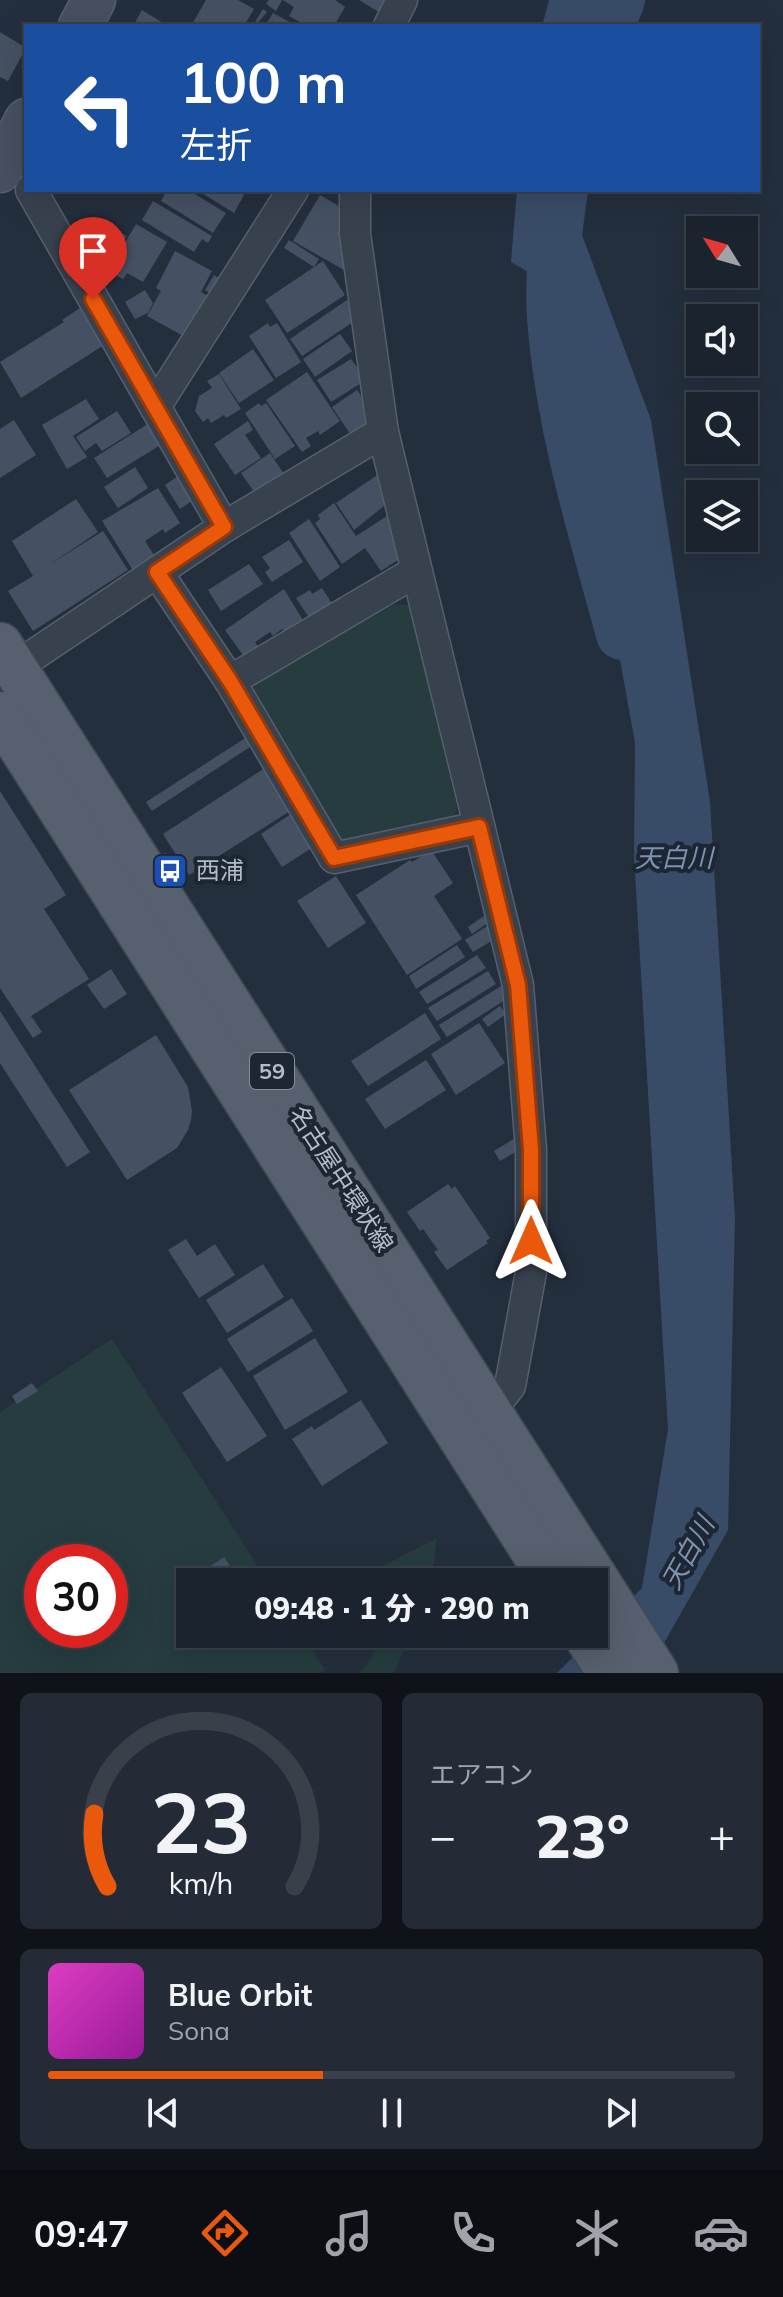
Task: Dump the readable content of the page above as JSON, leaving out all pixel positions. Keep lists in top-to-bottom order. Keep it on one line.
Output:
{"streets":{"main road":["59","名古屋中環状線"]},"water":["天白川"],"places":{"bus stop":["西浦"]},"north":"top left","page":{"turn":["100 m","左折"],"limit":"30","trip":"09:48 · 1 分 · 290 m","tile":"エアコン","heat":["−","23°","+"],"song":["Blue Orbit","Sona"],"tabs":"09:47","gauge":["23","km/h"]}}
